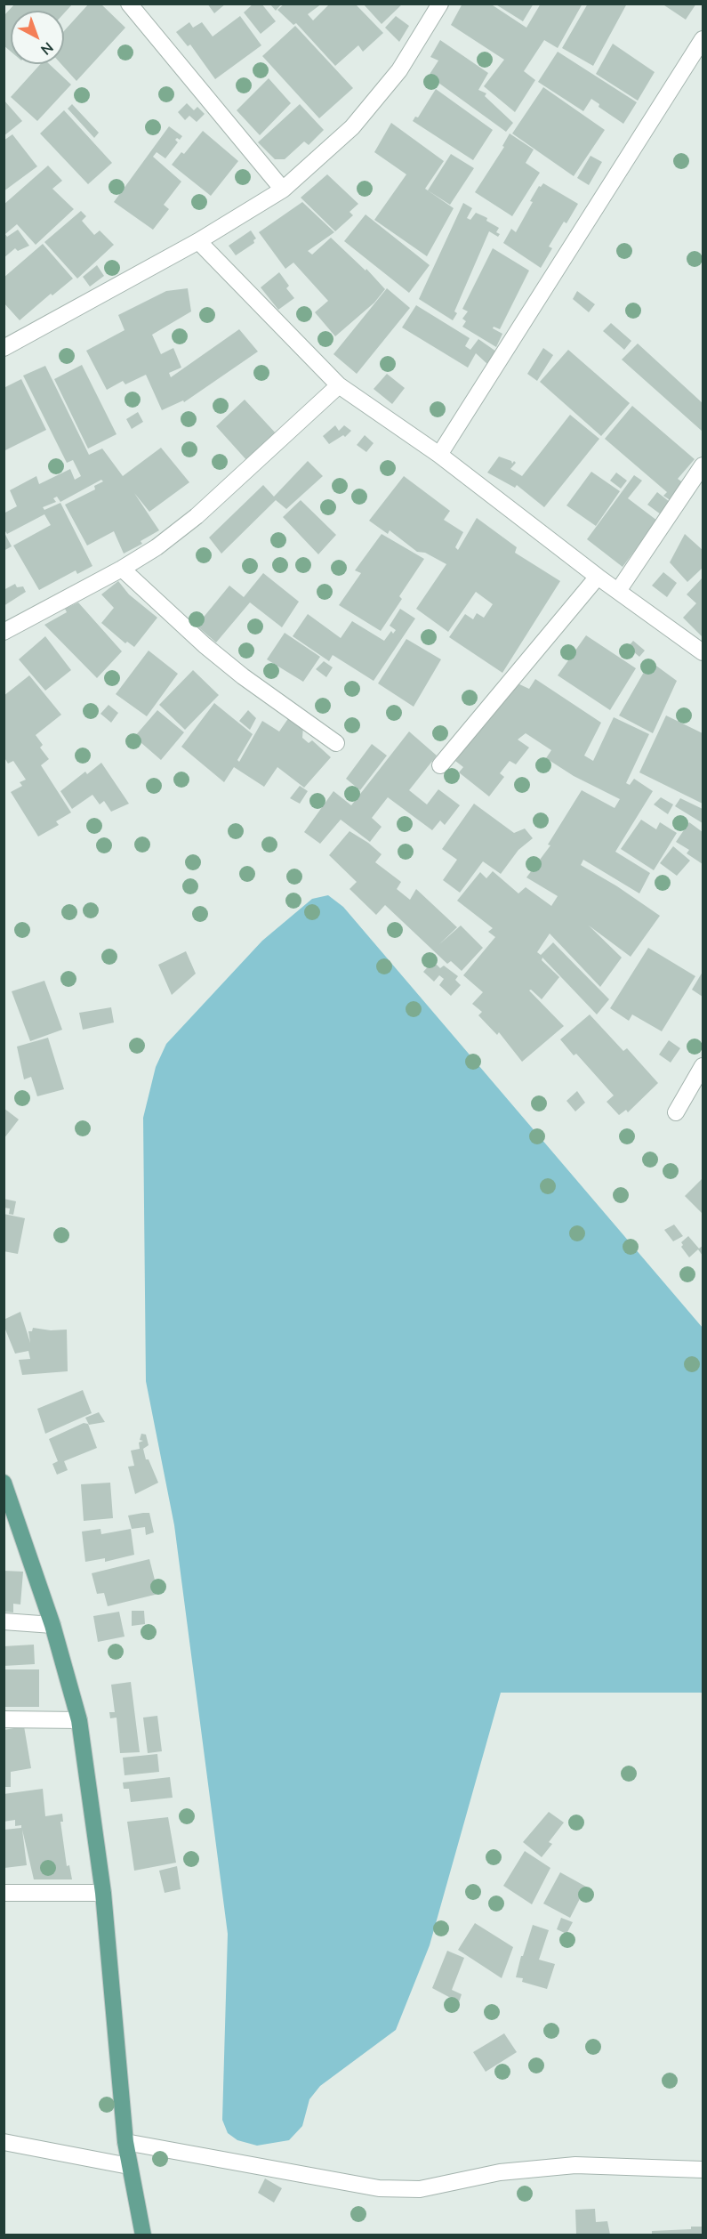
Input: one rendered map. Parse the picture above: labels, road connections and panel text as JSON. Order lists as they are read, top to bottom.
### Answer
{
  "north": "bottom right"
}
